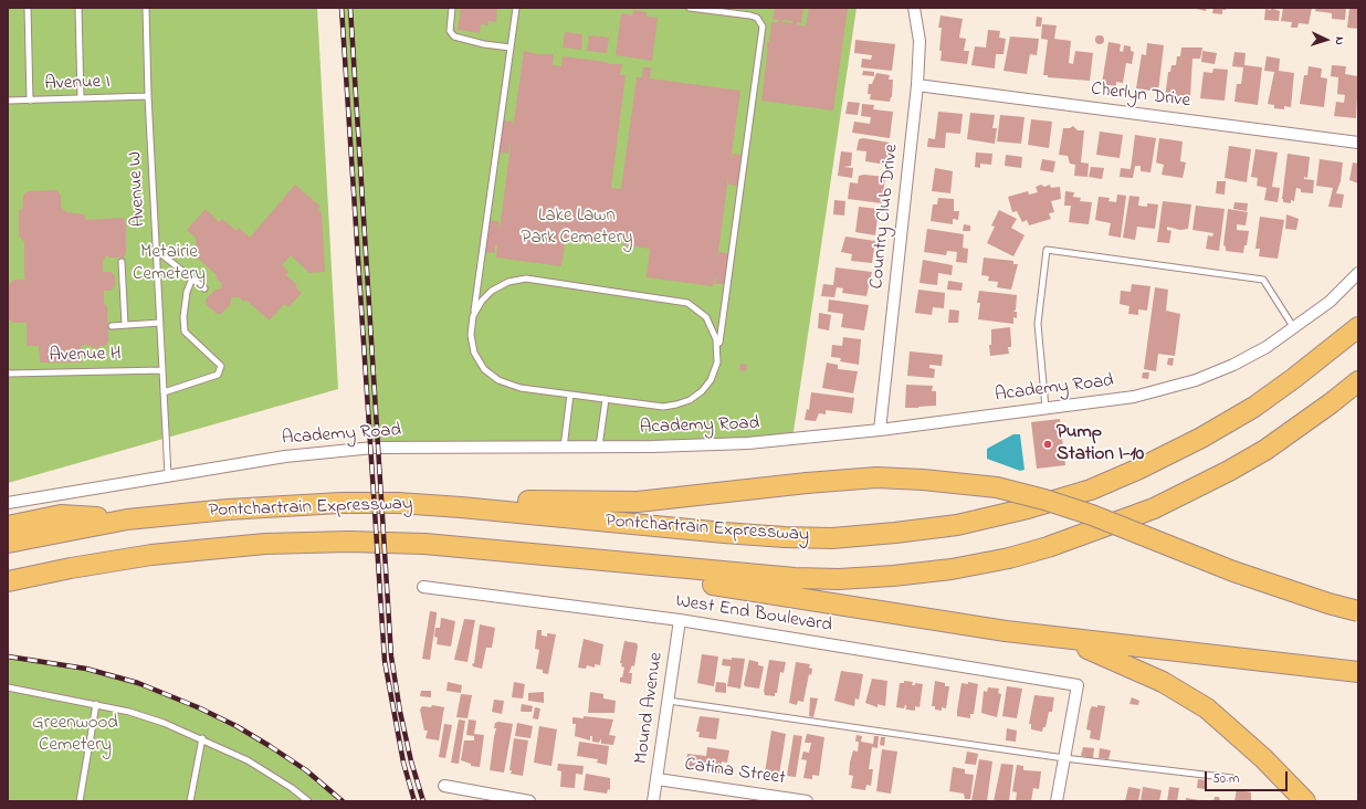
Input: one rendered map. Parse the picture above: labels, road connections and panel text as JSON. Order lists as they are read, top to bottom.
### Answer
{
  "streets": {
    "highway": ["Pontchartrain Expressway"],
    "street": [
      "Cherlyn Drive",
      "Country Club Drive",
      "Academy Road",
      "West End Boulevard",
      "Mound Avenue",
      "Catina Street"
    ],
    "lane": ["Avenue I", "Avenue W", "Avenue H"]
  },
  "crossings": [
    ["Avenue I", "Avenue W"],
    ["Cherlyn Drive", "Country Club Drive"],
    ["Avenue W", "Avenue H"],
    ["Avenue W", "Academy Road"],
    ["Country Club Drive", "Academy Road"],
    ["West End Boulevard", "Mound Avenue"],
    ["Mound Avenue", "Catina Street"]
  ],
  "parks": ["Lake Lawn Park Cemetery", "Metairie Cemetery", "Greenwood Cemetery"],
  "places": ["Pump Station I-10"],
  "scale_bar": "50 m",
  "north": "right"
}
